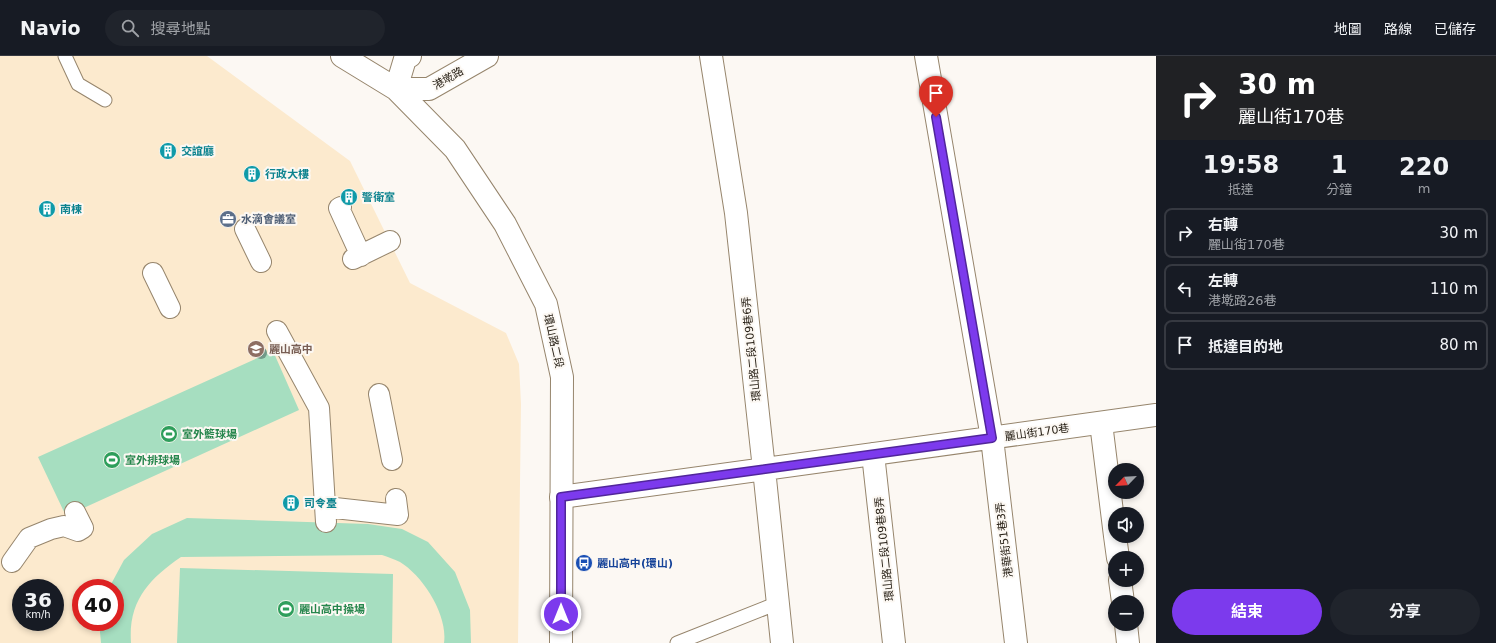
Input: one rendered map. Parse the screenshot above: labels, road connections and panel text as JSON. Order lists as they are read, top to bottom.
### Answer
{
  "streets": {
    "street": [
      "港墘路",
      "環山路二段",
      "環山路二段109巷6弄",
      "麗山街170巷",
      "港華街51巷3弄",
      "環山路二段109巷8弄"
    ]
  },
  "crossings": [
    ["港墘路", "環山路二段"],
    ["環山路二段", "麗山街170巷"],
    ["環山路二段109巷6弄", "麗山街170巷"],
    ["麗山街170巷", "港華街51巷3弄"],
    ["麗山街170巷", "環山路二段109巷8弄"]
  ],
  "places": {
    "building": [
      "交誼廳",
      "行政大樓",
      "警衛室",
      "南棟",
      "司令臺"
    ],
    "office": ["水滴會議室"],
    "school or university": ["麗山高中"],
    "sports": ["室外籃球場", "室外排球場", "麗山高中操場"],
    "bus stop": ["麗山高中(環山)"]
  },
  "north": "bottom left",
  "page": {
    "header": "Navio",
    "search": "搜尋地點",
    "nav": ["地圖", "路線", "已儲存"],
    "turn": ["30 m", "麗山街170巷"],
    "eta": [
      "19:58",
      "抵達",
      "1",
      "分鐘",
      "220",
      "m"
    ],
    "list": [
      {
        "name": "右轉",
        "note": "麗山街170巷",
        "value": "30 m"
      },
      {
        "name": "左轉",
        "note": "港墘路26巷",
        "value": "110 m"
      },
      {
        "name": "抵達目的地",
        "value": "80 m"
      }
    ],
    "map_buttons": ["+", "−"],
    "speed": "36 km/h",
    "limit": "40",
    "buttons": ["結束", "分享"]
  }
}
